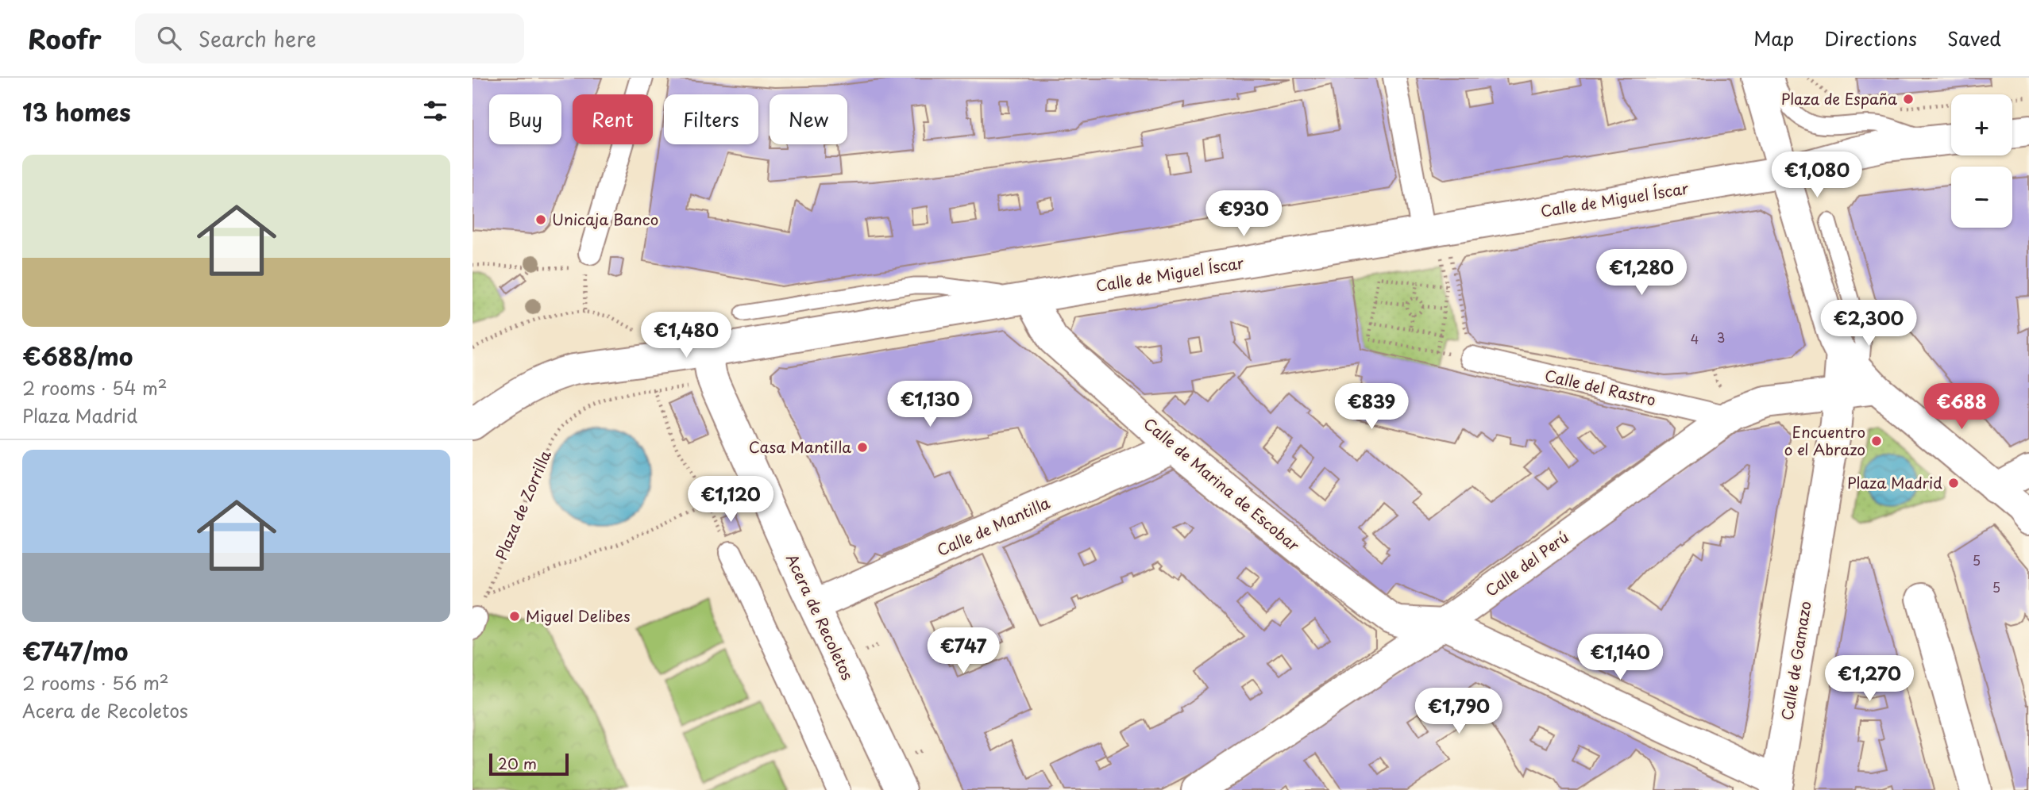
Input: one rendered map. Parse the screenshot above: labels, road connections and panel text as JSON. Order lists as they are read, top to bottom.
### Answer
{
  "streets": {
    "street": [
      "Calle de Miguel Íscar",
      "Calle del Rastro",
      "Calle de Marina de Escobar",
      "Calle de Mantilla",
      "Calle del Perú",
      "Acera de Recoletos",
      "Calle de Gamazo"
    ],
    "path": ["Plaza de Zorrilla"]
  },
  "crossings": [
    ["Calle de Miguel Íscar", "Calle de Marina de Escobar"],
    ["Calle de Miguel Íscar", "Acera de Recoletos"],
    ["Calle del Rastro", "Calle del Perú"],
    ["Calle de Marina de Escobar", "Calle de Mantilla"],
    ["Calle de Marina de Escobar", "Calle del Perú"],
    ["Calle de Mantilla", "Acera de Recoletos"],
    ["Calle del Perú", "Calle de Gamazo"]
  ],
  "places": [
    "Plaza de España",
    "Unicaja Banco",
    "Encuentro o el Abrazo",
    "Casa Mantilla",
    "Plaza Madrid",
    "Miguel Delibes"
  ],
  "house_numbers": [
    "3",
    "4",
    "5",
    "5"
  ],
  "scale_bar": "20 m",
  "page": {
    "header": "Roofr",
    "search": "Search here",
    "nav": ["Map", "Directions", "Saved"],
    "heading": "13 homes",
    "map_buttons": ["+", "−"],
    "chip": [
      "Buy",
      "Rent",
      "Filters",
      "New"
    ],
    "list": [
      {
        "name": "€688/mo",
        "note": "2 rooms · 54 m² · Plaza Madrid"
      },
      {
        "name": "€747/mo",
        "note": "2 rooms · 56 m² · Acera de Recoletos"
      }
    ],
    "price": [
      "€1,080",
      "€930",
      "€1,280",
      "€2,300",
      "€1,480",
      "€1,130",
      "€839",
      "€688",
      "€1,120",
      "€747",
      "€1,140",
      "€1,270",
      "€1,790"
    ],
    "scale": "20 m"
  }
}
